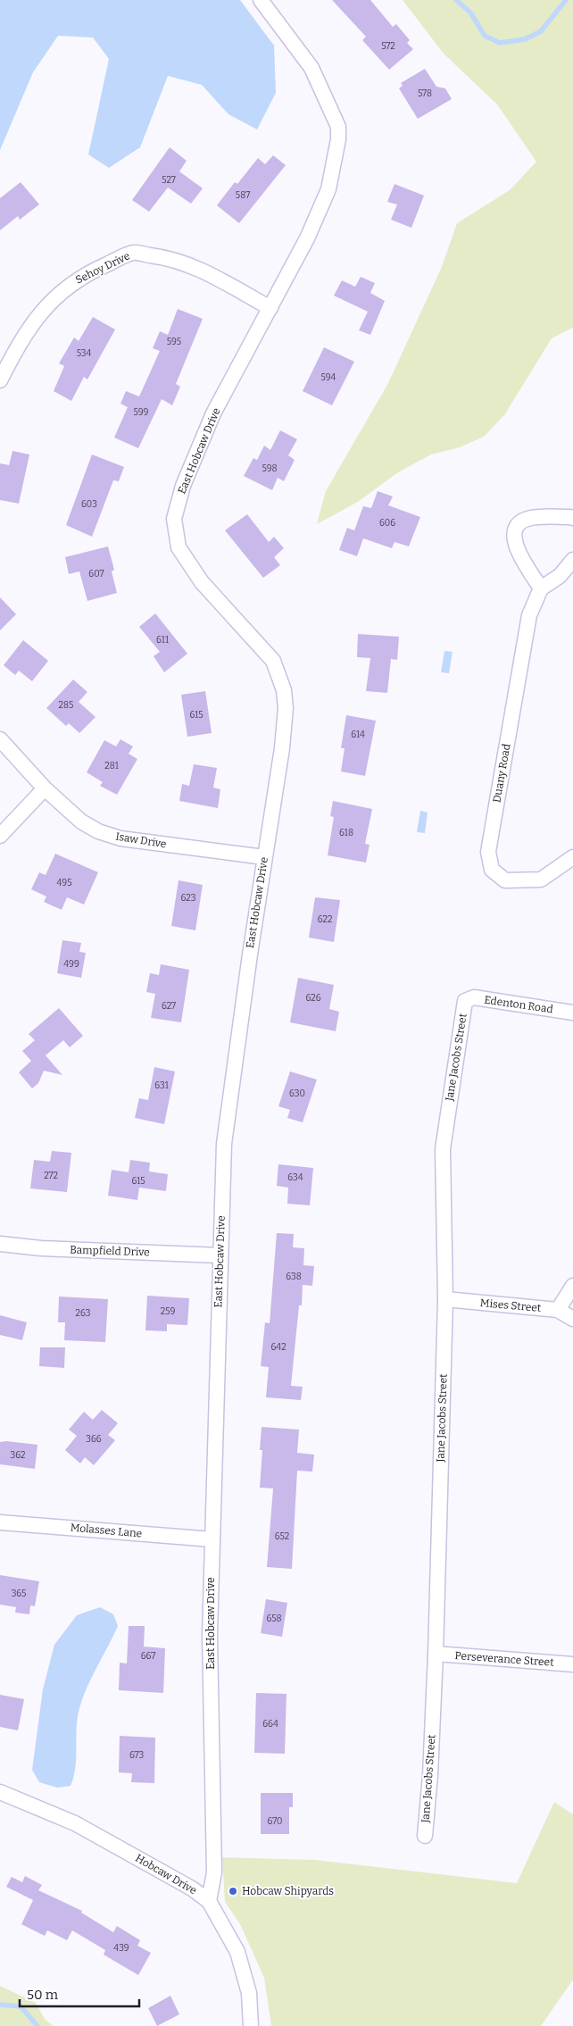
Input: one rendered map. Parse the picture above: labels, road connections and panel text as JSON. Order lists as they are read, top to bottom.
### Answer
{
  "streets": {
    "street": [
      "Sehoy Drive",
      "East Hobcaw Drive",
      "Duany Road",
      "Isaw Drive",
      "Edenton Road",
      "Jane Jacobs Street",
      "Bampfield Drive",
      "Mises Street",
      "Molasses Lane",
      "Perseverance Street",
      "Hobcaw Drive"
    ]
  },
  "crossings": [
    ["Sehoy Drive", "East Hobcaw Drive"],
    ["East Hobcaw Drive", "Isaw Drive"],
    ["East Hobcaw Drive", "Bampfield Drive"],
    ["East Hobcaw Drive", "Molasses Lane"],
    ["East Hobcaw Drive", "Hobcaw Drive"],
    ["Edenton Road", "Jane Jacobs Street"],
    ["Jane Jacobs Street", "Mises Street"],
    ["Jane Jacobs Street", "Perseverance Street"]
  ],
  "places": ["Hobcaw Shipyards"],
  "house_numbers": [
    "572",
    "578",
    "527",
    "587",
    "595",
    "534",
    "594",
    "599",
    "598",
    "603",
    "606",
    "607",
    "611",
    "285",
    "615",
    "614",
    "281",
    "618",
    "495",
    "623",
    "622",
    "499",
    "626",
    "627",
    "631",
    "630",
    "272",
    "634",
    "615",
    "638",
    "259",
    "263",
    "642",
    "366",
    "362",
    "652",
    "365",
    "658",
    "667",
    "664",
    "673",
    "670",
    "439"
  ],
  "scale_bar": "50 m"
}
